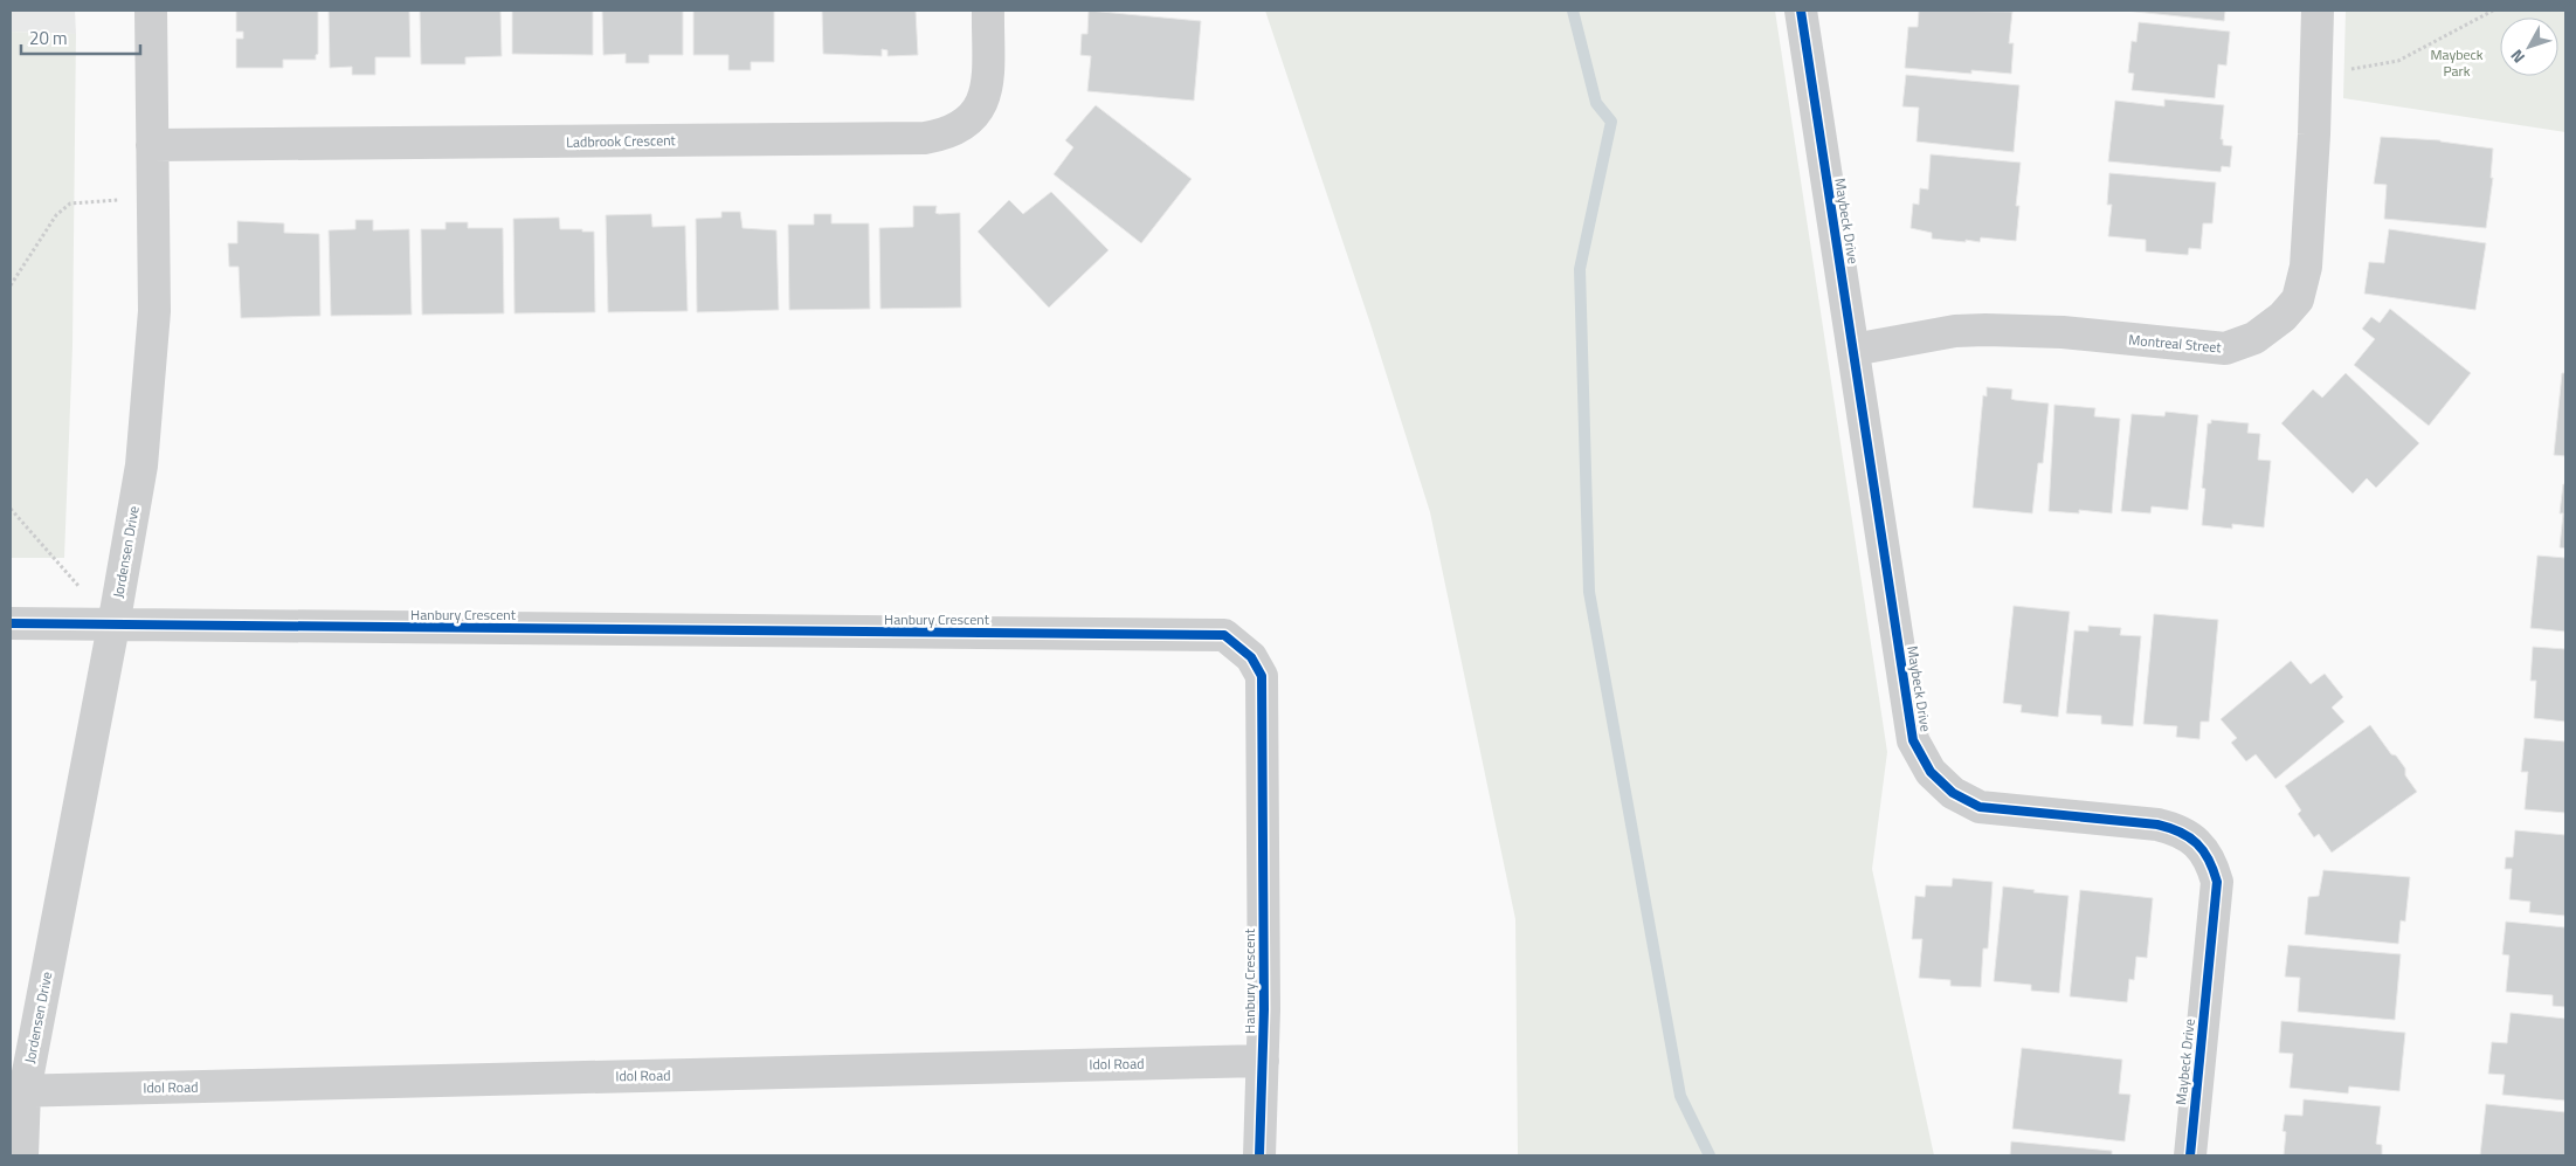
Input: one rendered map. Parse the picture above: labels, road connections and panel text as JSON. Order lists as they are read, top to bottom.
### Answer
{
  "streets": {
    "street": [
      "Ladbrook Crescent",
      "Maybeck Drive",
      "Montreal Street",
      "Jordensen Drive",
      "Hanbury Crescent",
      "Idol Road"
    ]
  },
  "crossings": [
    ["Ladbrook Crescent", "Jordensen Drive"],
    ["Maybeck Drive", "Montreal Street"],
    ["Jordensen Drive", "Hanbury Crescent"],
    ["Jordensen Drive", "Idol Road"],
    ["Hanbury Crescent", "Idol Road"]
  ],
  "parks": ["Maybeck Park"],
  "scale_bar": "20 m",
  "north": "bottom left"
}
